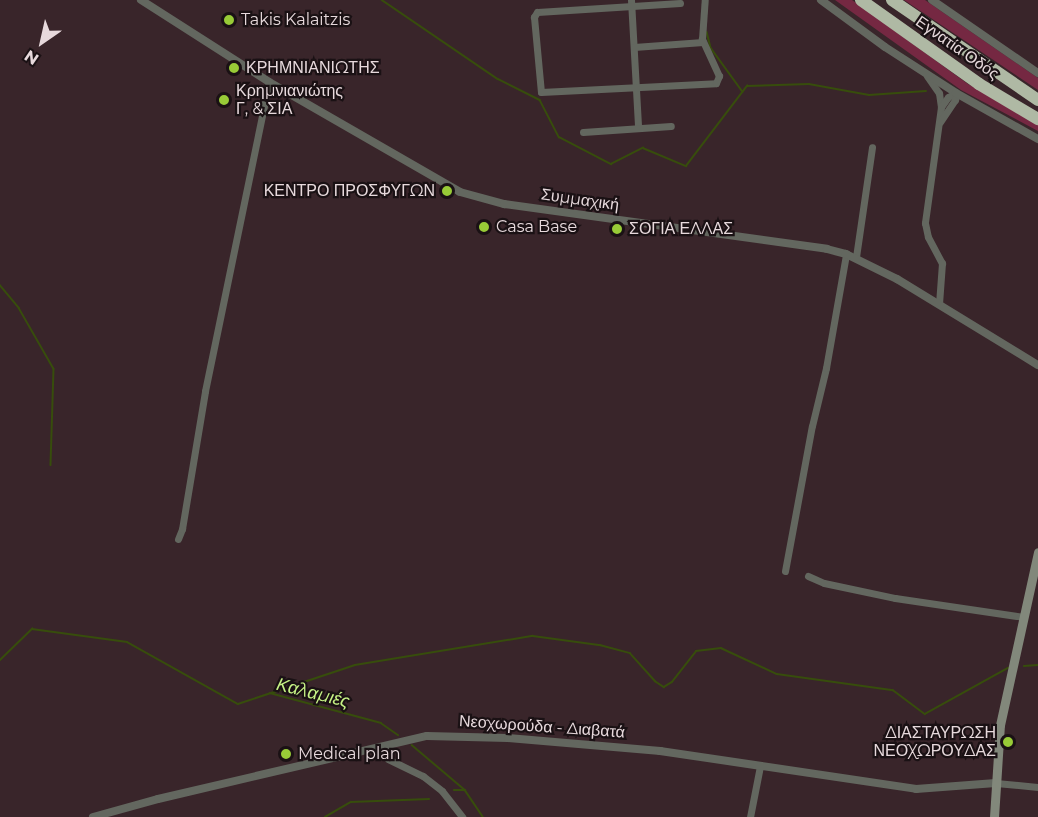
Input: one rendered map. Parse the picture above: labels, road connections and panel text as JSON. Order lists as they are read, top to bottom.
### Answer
{
  "streets": {
    "highway": ["Εγνατία Οδός"],
    "street": ["Συμμαχική", "Νεοχωρούδα - Διαβατά"]
  },
  "water": ["Καλαμιές"],
  "places": [
    "Takis Kalaitzis",
    "ΚΡΗΜΝΙΑΝΙΩΤΗΣ",
    "Κρημνιανιώτης Γ, & ΣΙΑ",
    "ΚΕΝΤΡΟ ΠΡΟΣΦΥΓΩΝ",
    "Casa Base",
    "ΣΟΓΙΑ ΕΛΛΑΣ",
    "ΔΙΑΣΤΑΥΡΩΣΗ ΝΕΟΧΩΡΟΥΔΑΣ",
    "Medical plan"
  ],
  "north": "bottom left"
}
